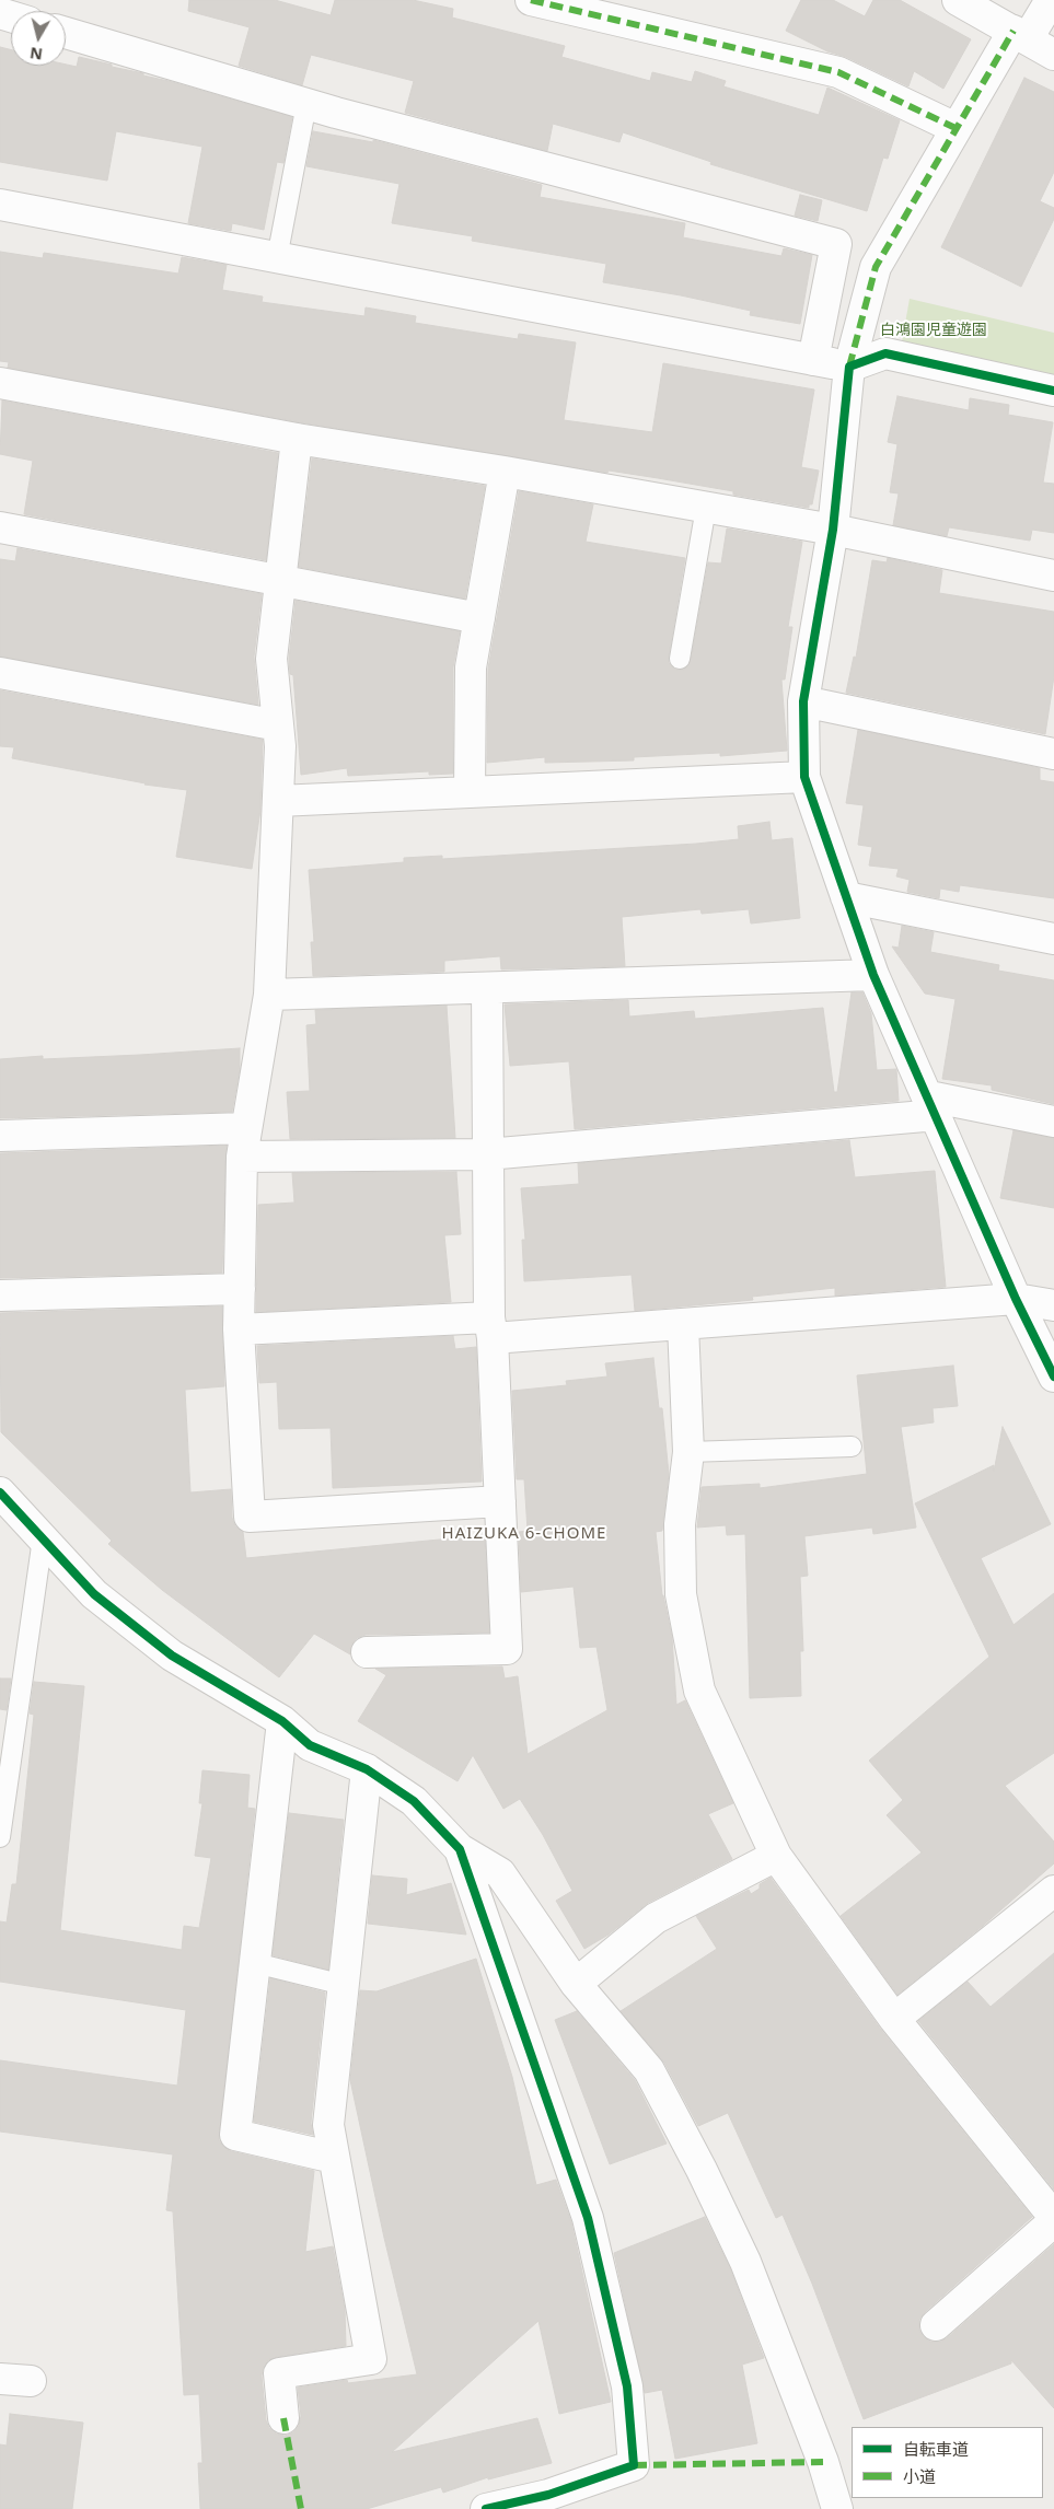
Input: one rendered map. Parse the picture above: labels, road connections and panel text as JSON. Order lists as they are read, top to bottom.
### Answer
{
  "districts": ["HAIZUKA 6-CHOME"],
  "parks": ["白鴻園児童遊園"],
  "legend": ["自転車道", "小道"],
  "north": "bottom"
}
